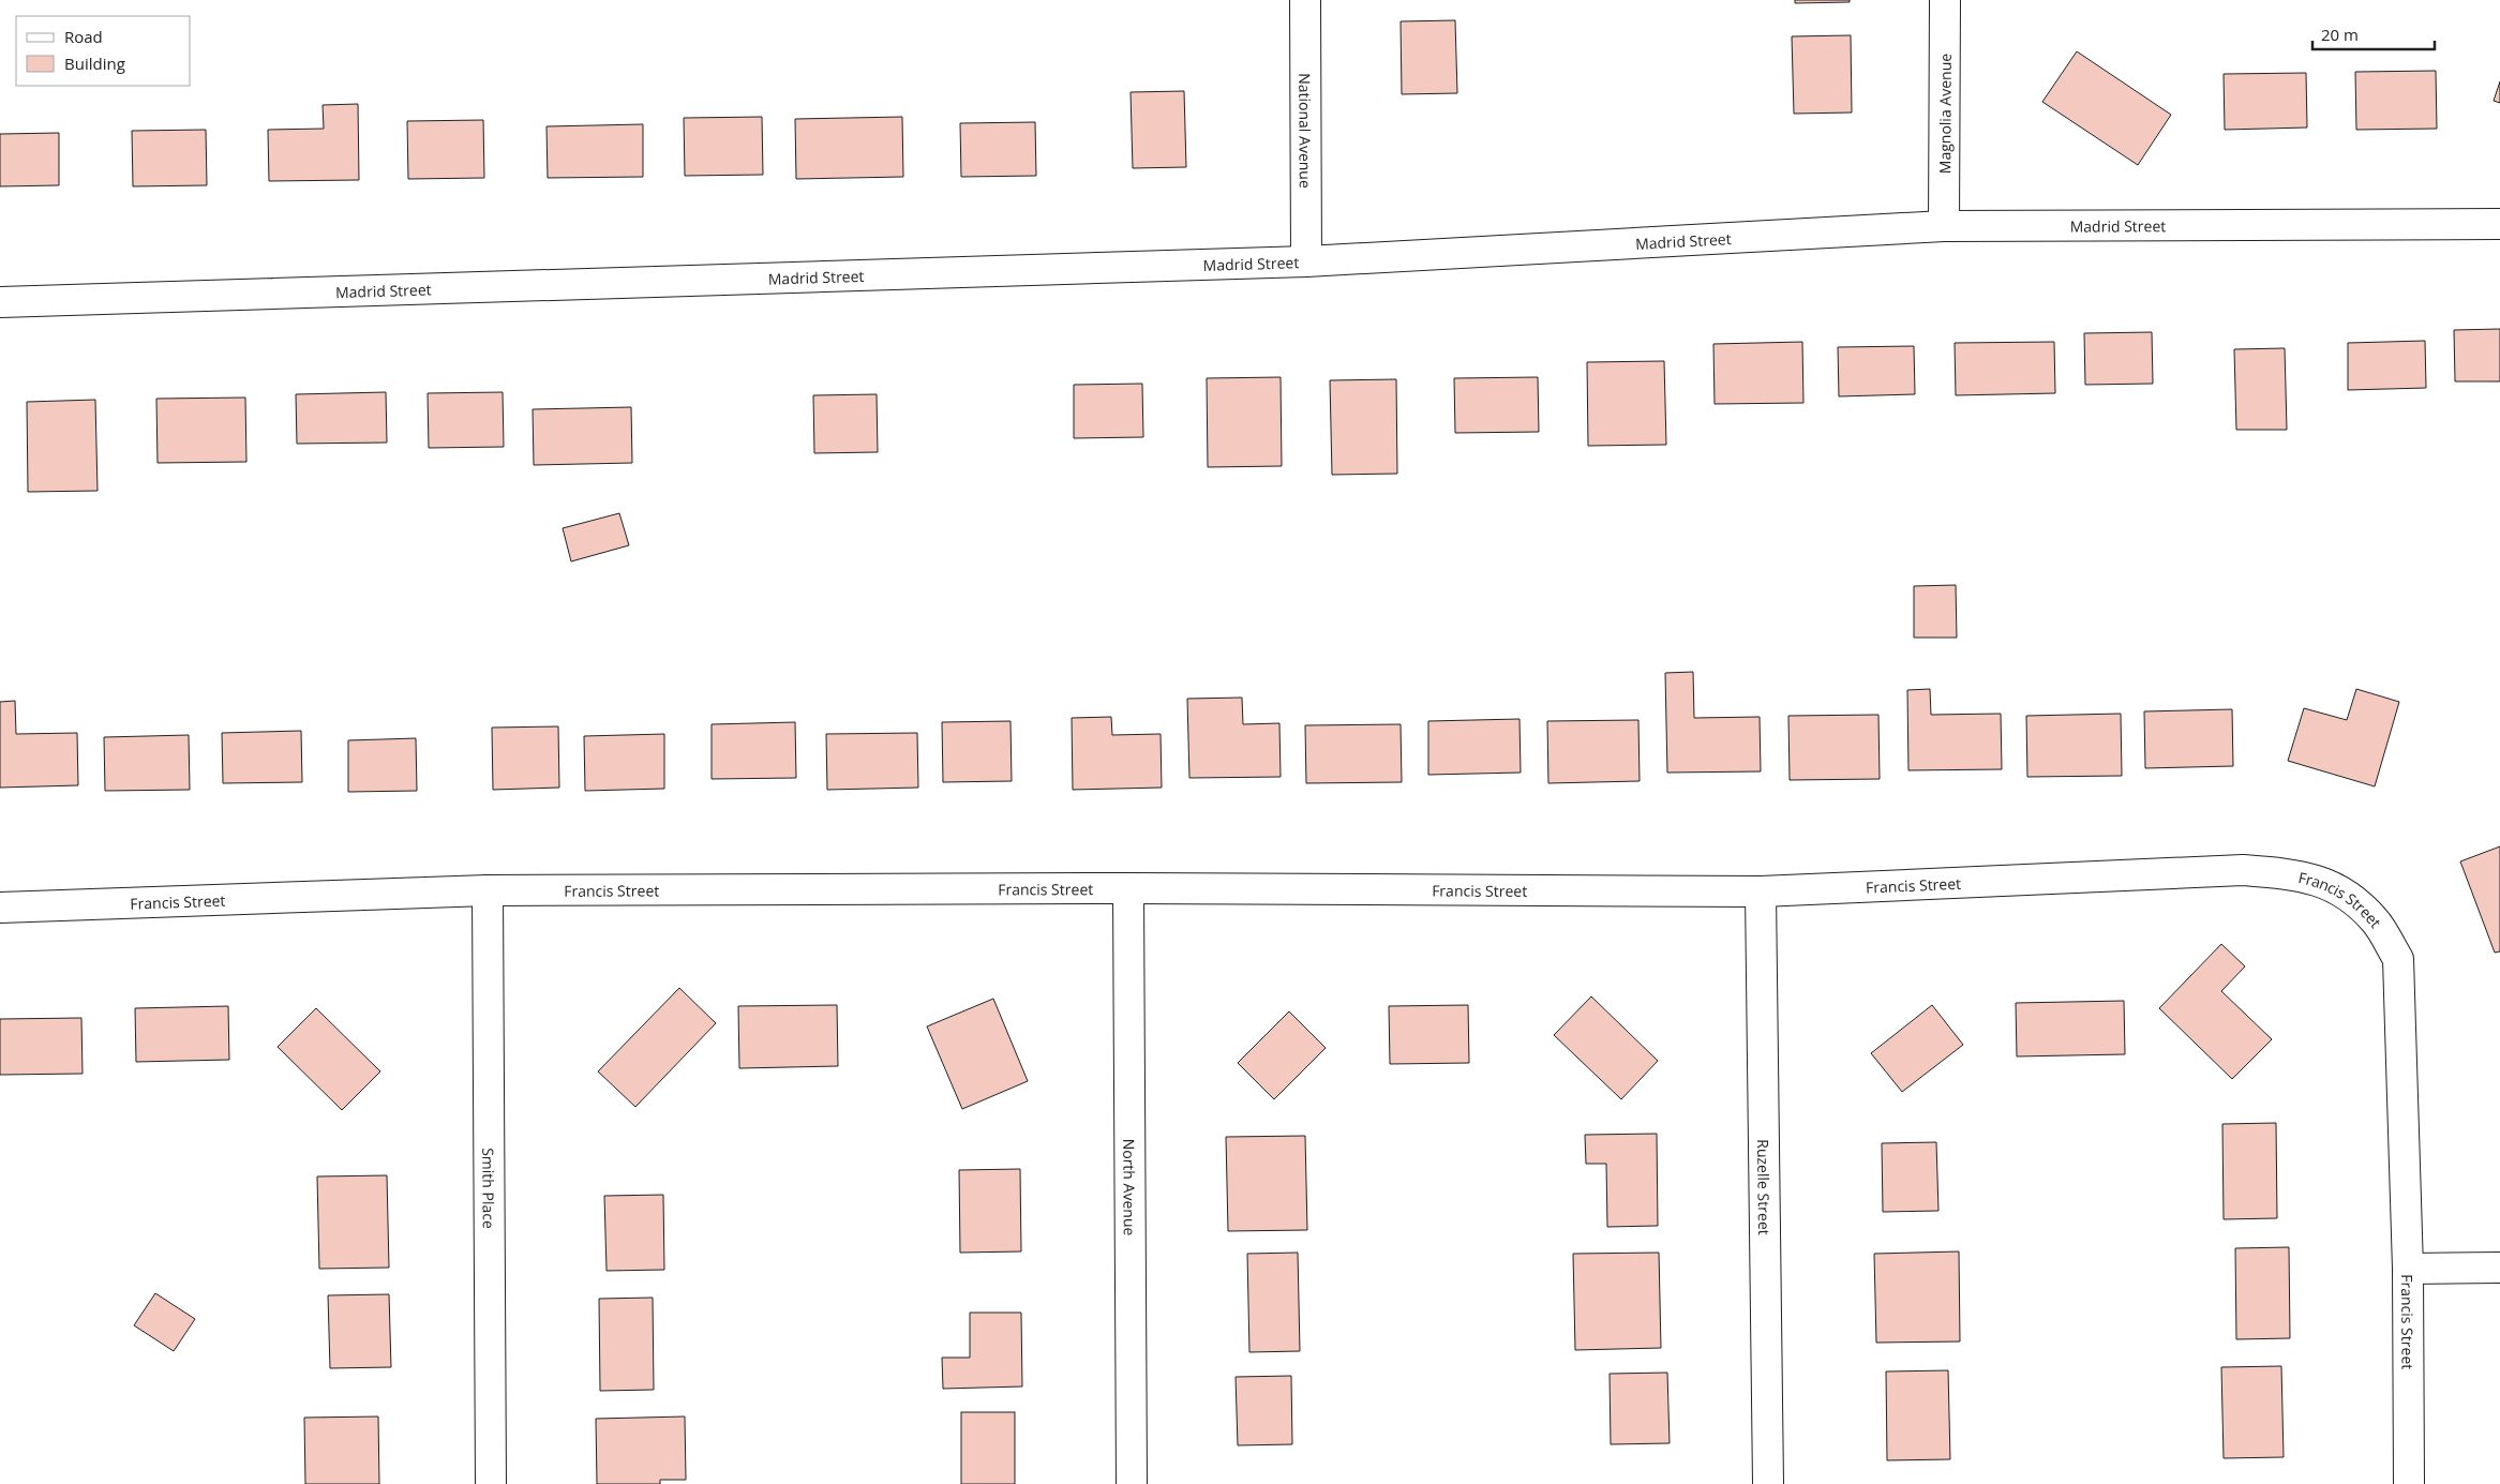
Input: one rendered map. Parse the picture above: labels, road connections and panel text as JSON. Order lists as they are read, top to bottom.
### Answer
{
  "streets": {
    "street": [
      "Magnolia Avenue",
      "National Avenue",
      "Madrid Street",
      "Francis Street",
      "North Avenue",
      "Smith Place",
      "Ruzelle Street"
    ]
  },
  "crossings": [
    ["Magnolia Avenue", "Madrid Street"],
    ["National Avenue", "Madrid Street"],
    ["Francis Street", "North Avenue"],
    ["Francis Street", "Smith Place"],
    ["Francis Street", "Ruzelle Street"]
  ],
  "legend": ["Road", "Building"],
  "scale_bar": "20 m"
}
